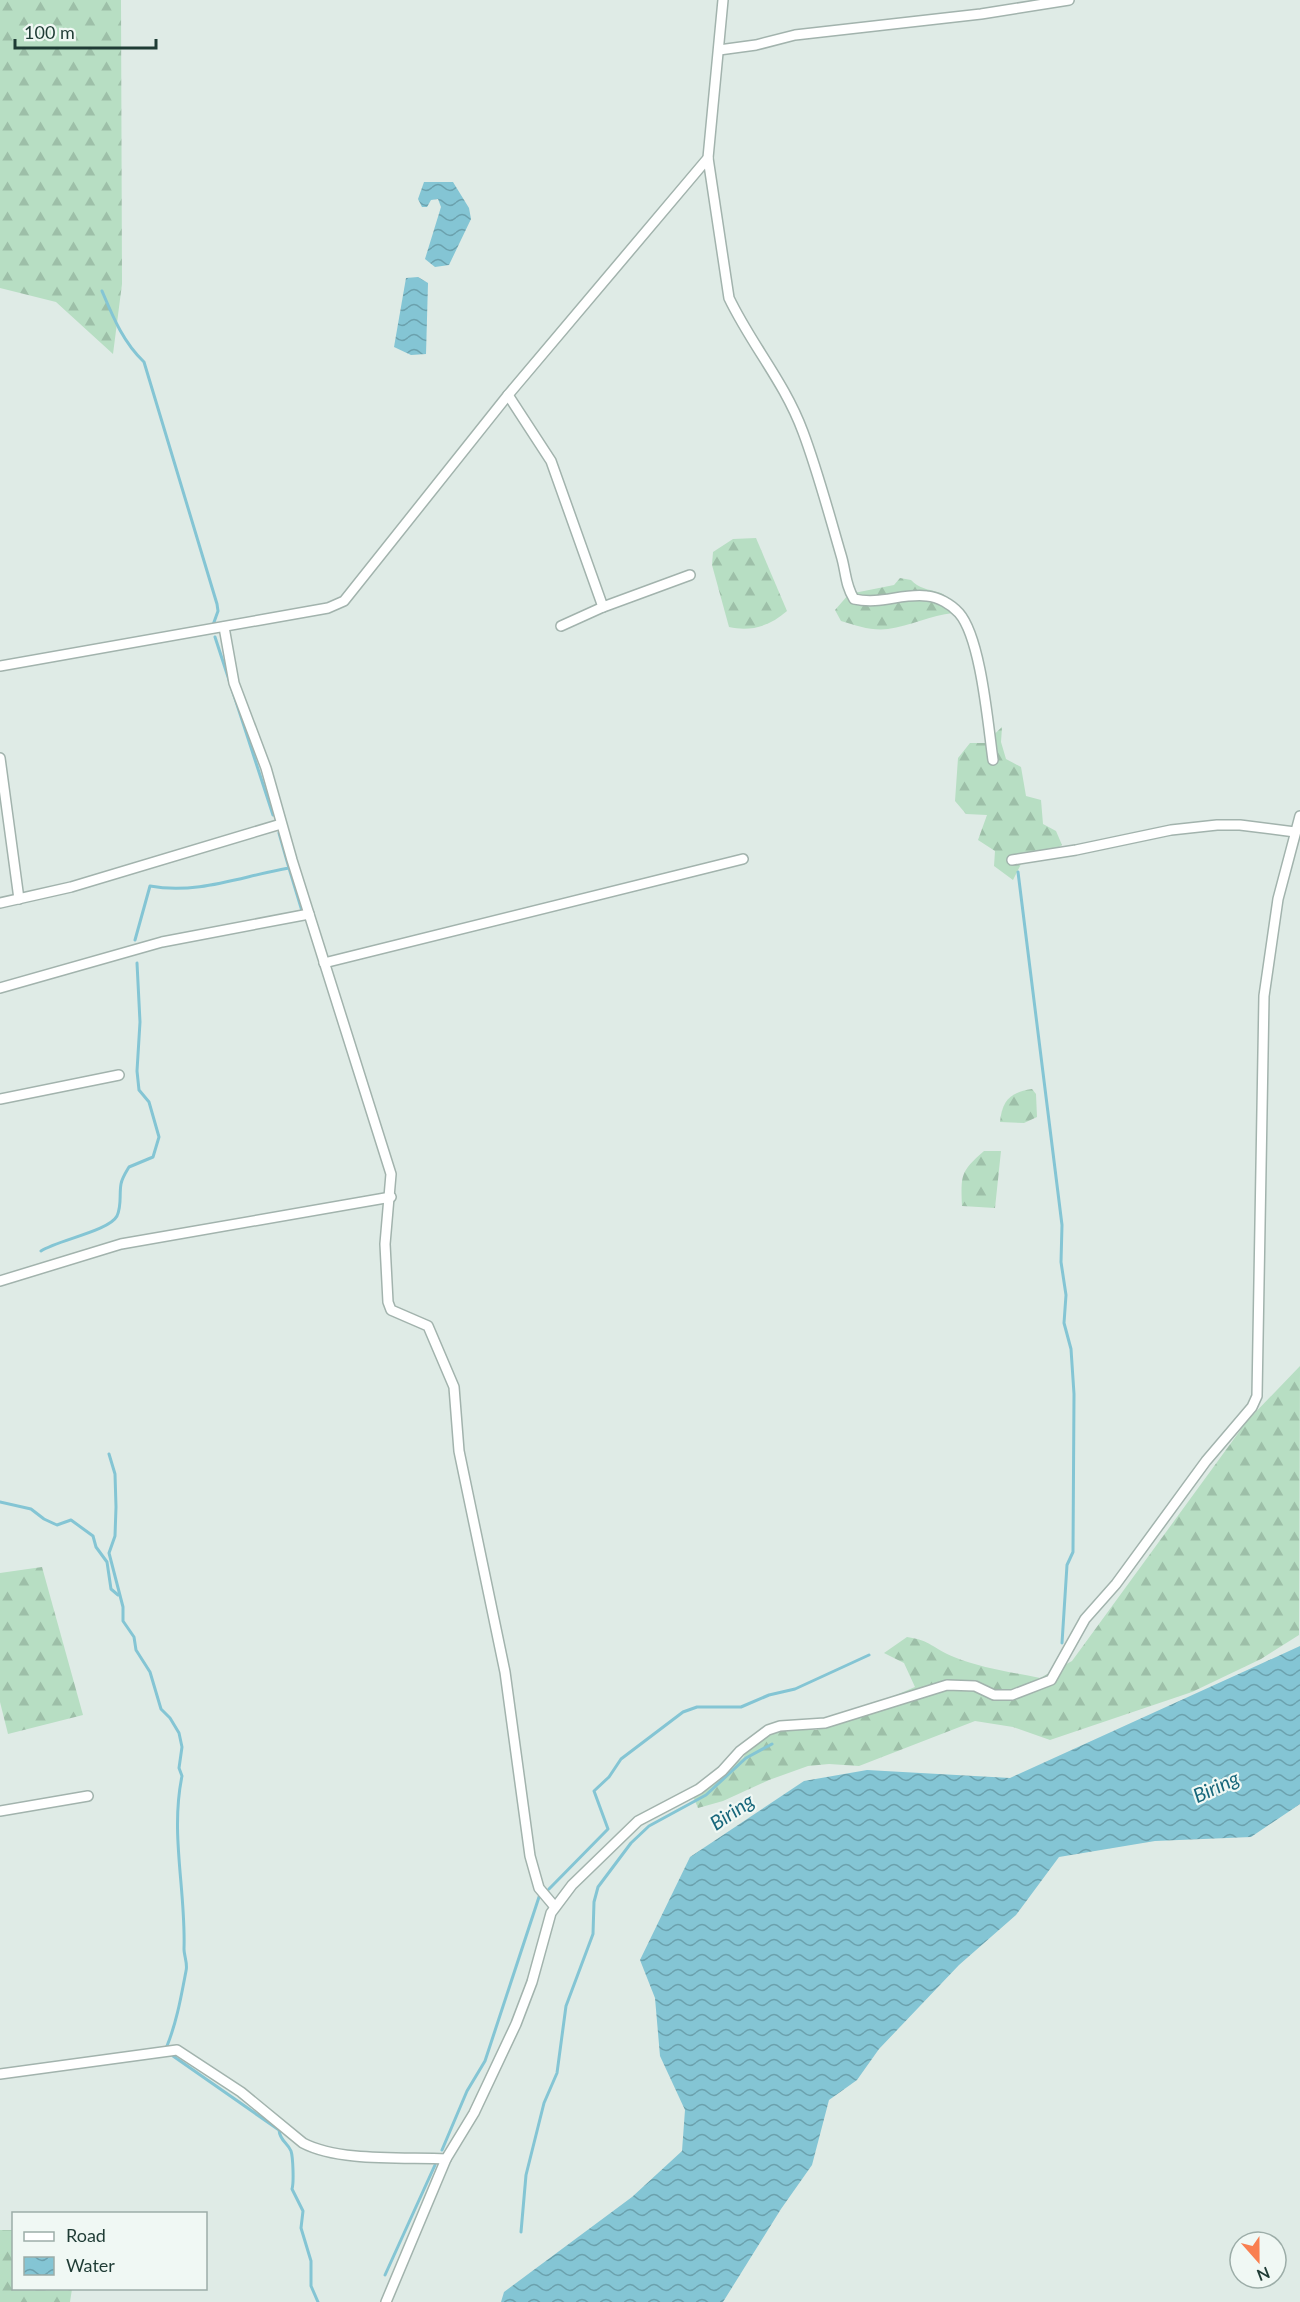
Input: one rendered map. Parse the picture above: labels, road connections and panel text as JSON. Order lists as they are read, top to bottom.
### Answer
{
  "water": ["Biring"],
  "legend": ["Road", "Water"],
  "scale_bar": "100 m",
  "north": "bottom"
}
